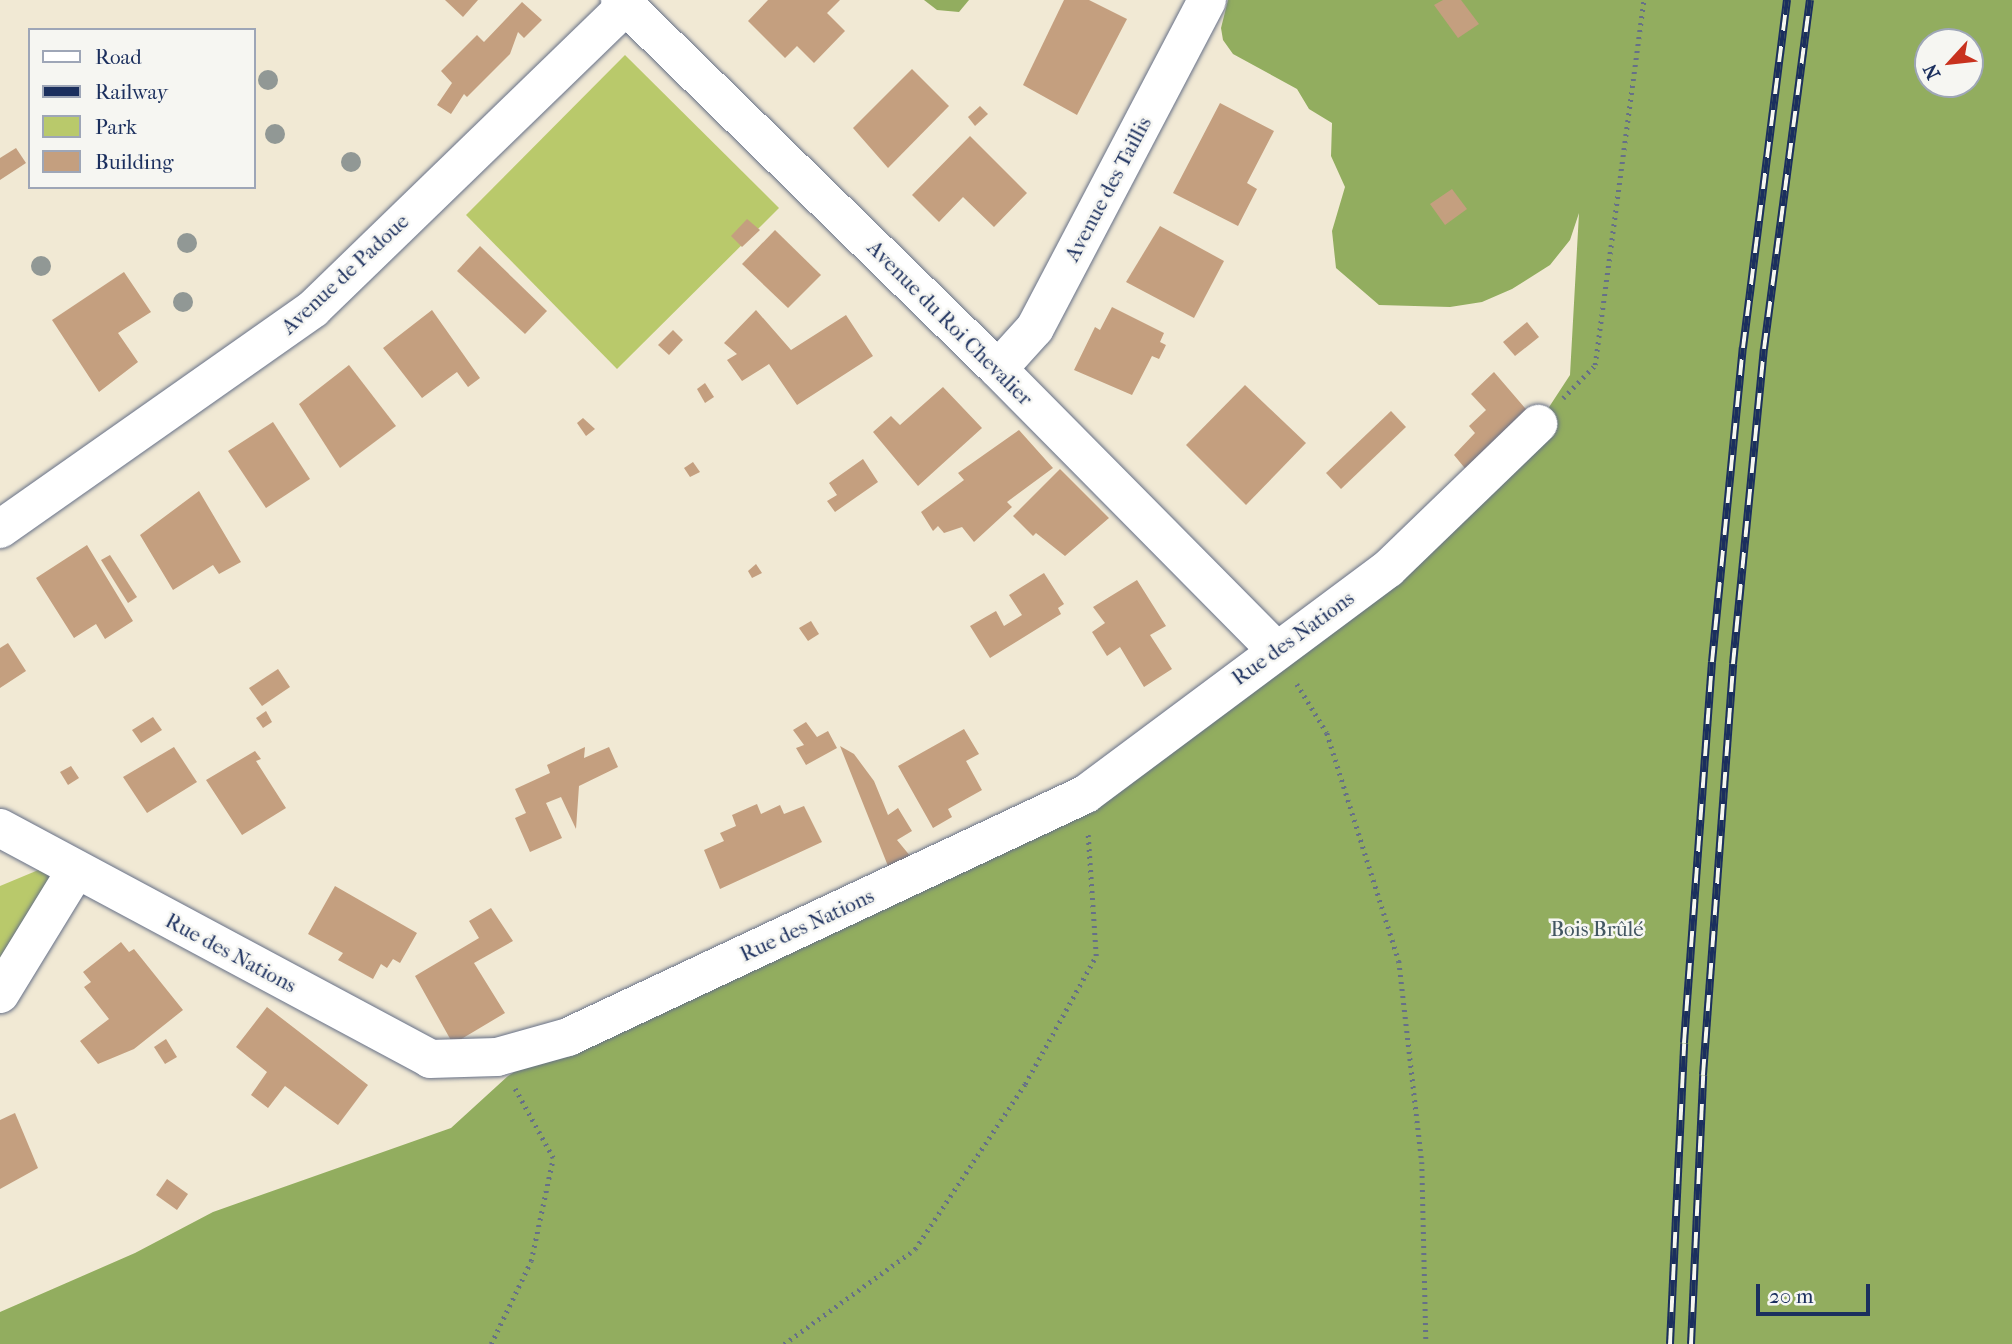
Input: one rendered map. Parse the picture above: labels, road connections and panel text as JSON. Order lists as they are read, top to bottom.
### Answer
{
  "streets": {
    "street": [
      "Avenue des Taillis",
      "Avenue de Padoue",
      "Avenue du Roi Chevalier",
      "Rue des Nations"
    ]
  },
  "crossings": [
    ["Avenue des Taillis", "Avenue du Roi Chevalier"],
    ["Avenue de Padoue", "Avenue du Roi Chevalier"],
    ["Avenue du Roi Chevalier", "Rue des Nations"]
  ],
  "parks": ["Bois Brûlé"],
  "legend": [
    "Road",
    "Railway",
    "Park",
    "Building"
  ],
  "scale_bar": "20 m",
  "north": "bottom left"
}
